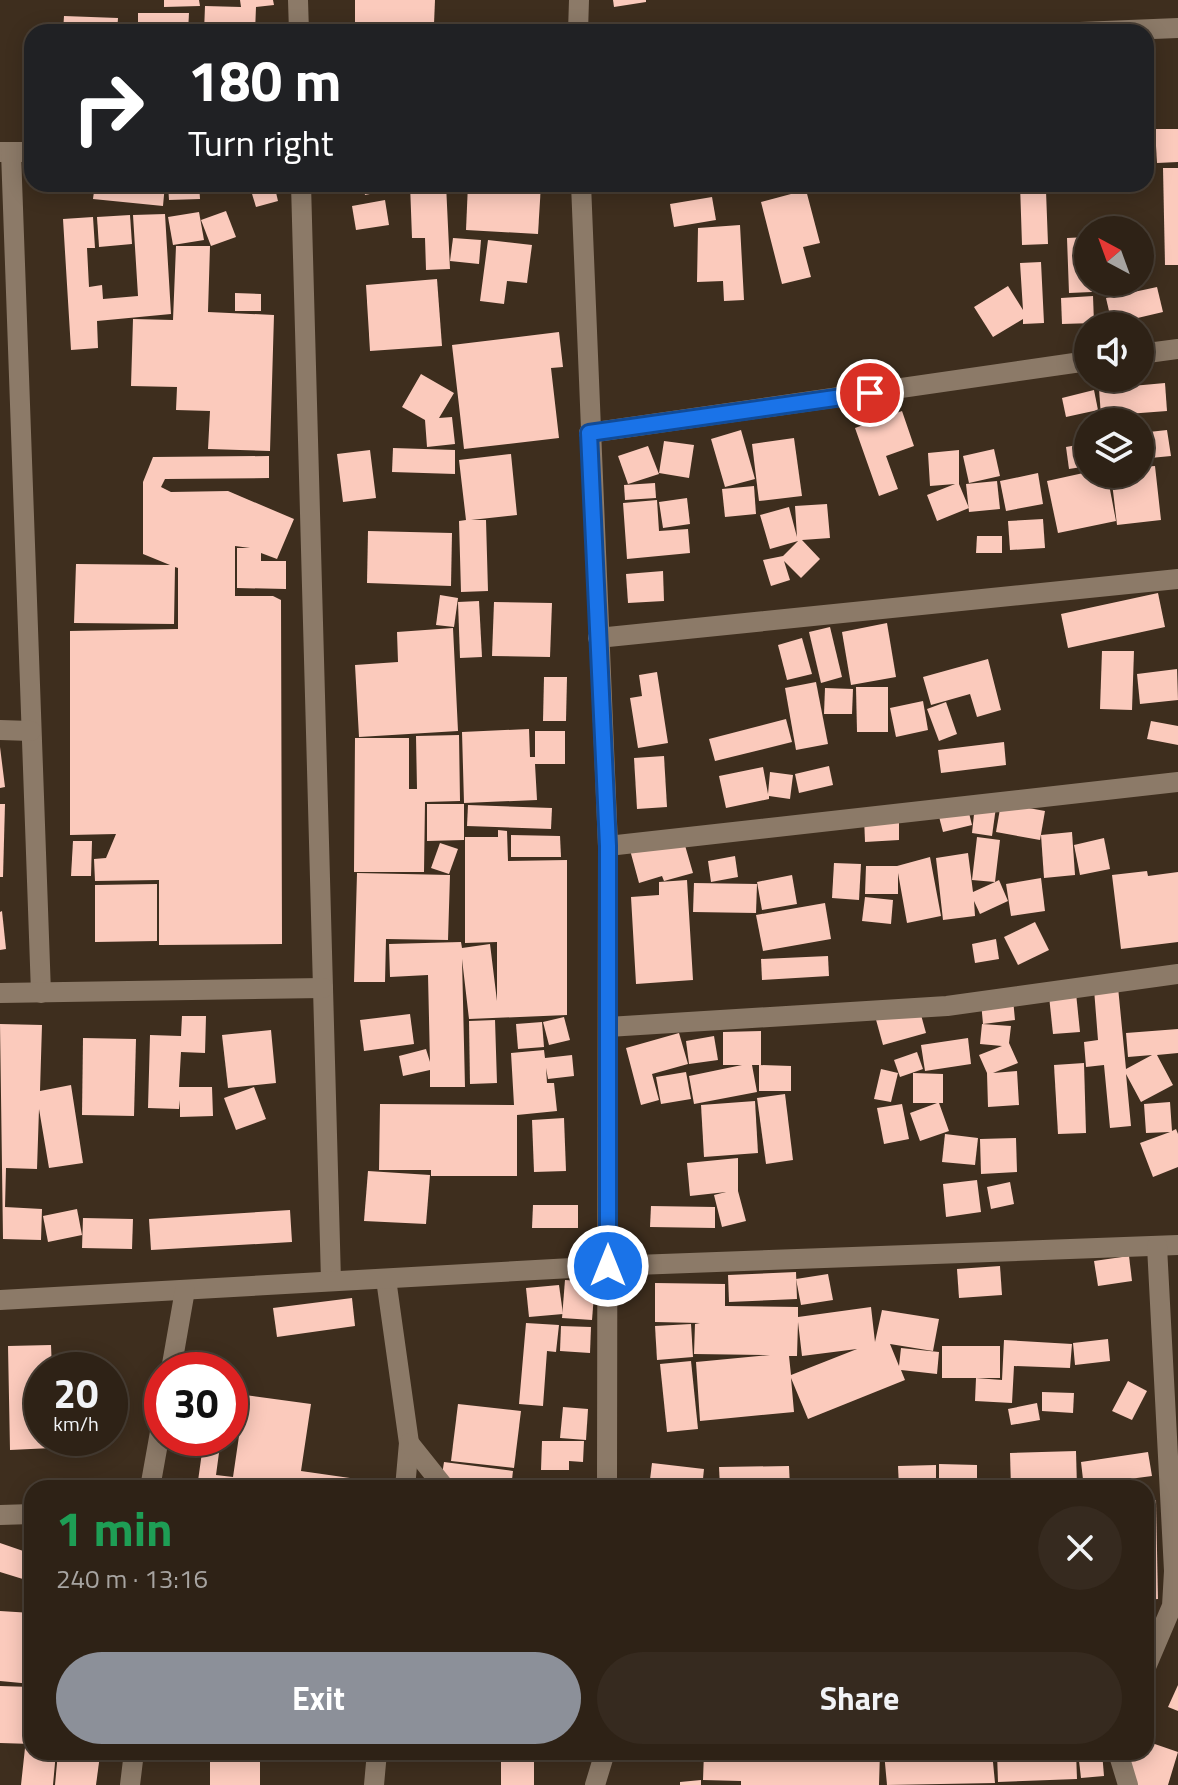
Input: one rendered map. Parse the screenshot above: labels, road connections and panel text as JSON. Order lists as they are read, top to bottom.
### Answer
{
  "north": "top left",
  "page": {
    "turn": ["180 m", "Turn right"],
    "speed": "20 km/h",
    "limit": "30",
    "heading": ["1 min", "240 m · 13:16"],
    "buttons": ["Exit", "Share"]
  }
}
